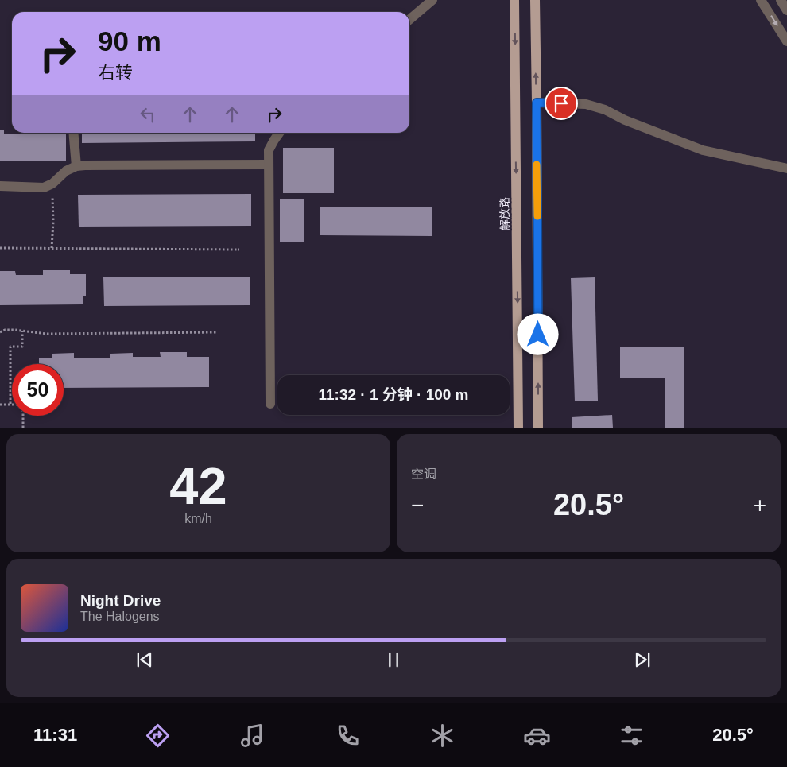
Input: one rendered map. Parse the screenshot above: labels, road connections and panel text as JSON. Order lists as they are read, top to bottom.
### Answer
{
  "streets": {
    "main road": ["解放路"]
  },
  "page": {
    "turn": ["90 m", "右转"],
    "limit": "50",
    "trip": "11:32 · 1 分钟 · 100 m",
    "tile": [
      ["42", "km/h"],
      "空调"
    ],
    "heat": ["−", "20.5°", "+"],
    "song": ["Night Drive", "The Halogens"],
    "tabs": ["11:31", "20.5°"]
  }
}
